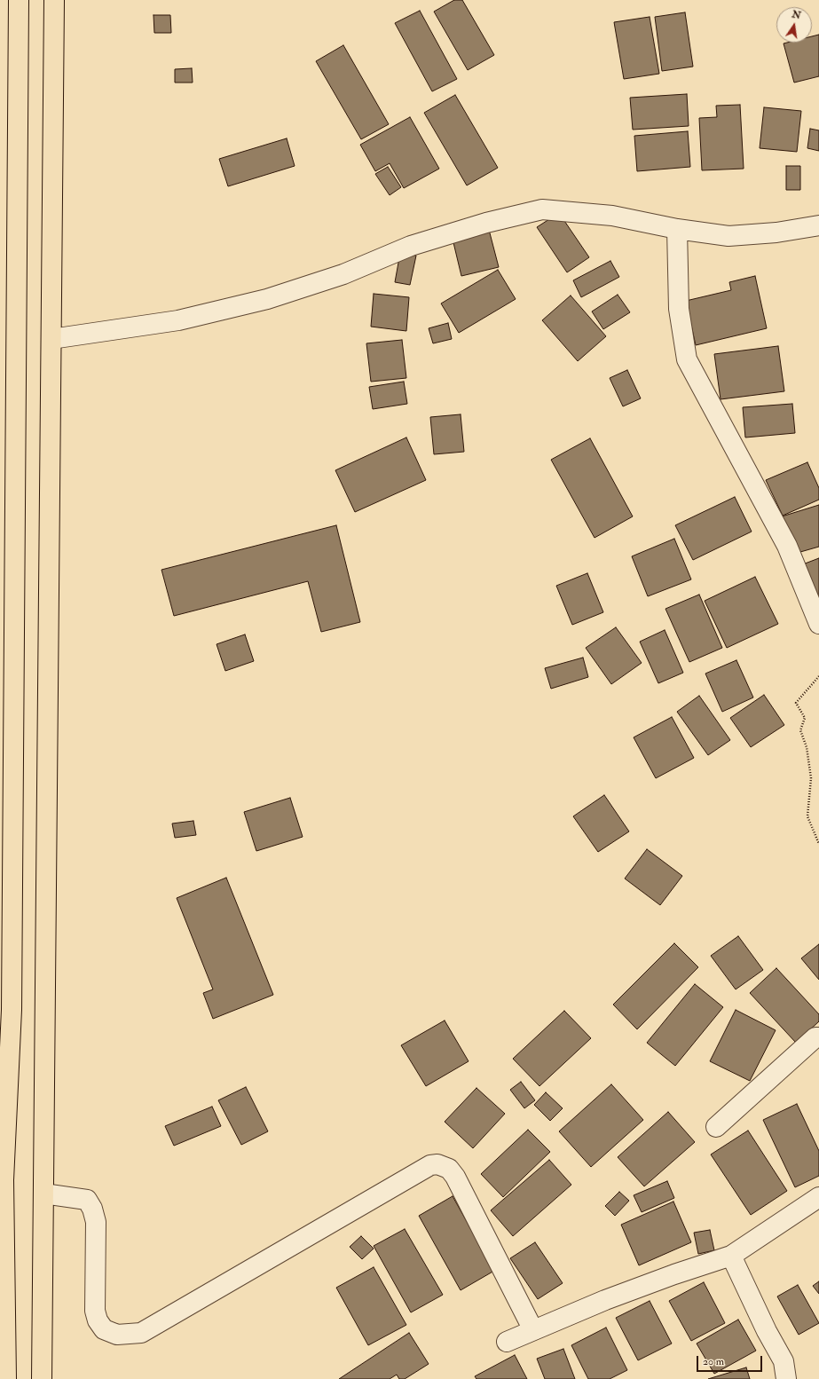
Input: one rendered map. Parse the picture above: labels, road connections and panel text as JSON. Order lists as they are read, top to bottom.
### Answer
{
  "scale_bar": "20 m",
  "north": "top"
}
